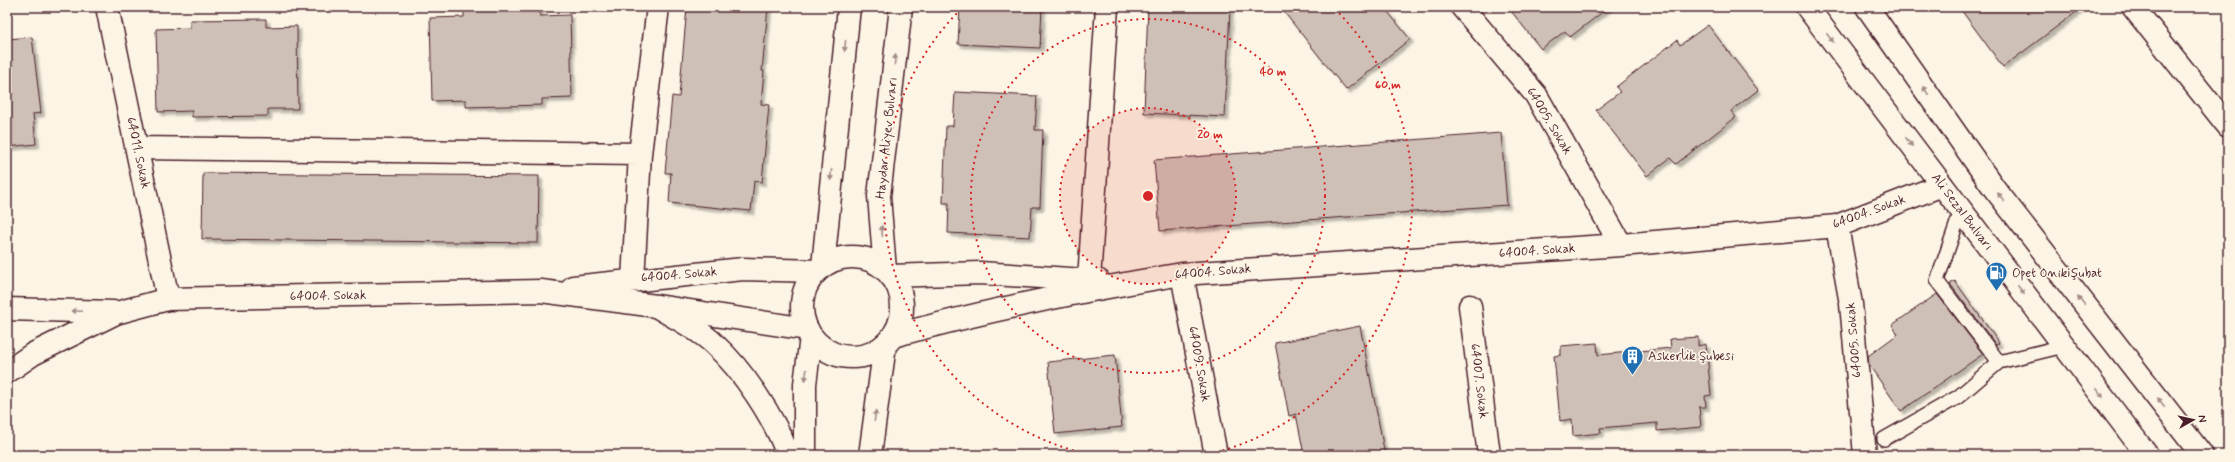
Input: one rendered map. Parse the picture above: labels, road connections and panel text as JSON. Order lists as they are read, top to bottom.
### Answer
{
  "streets": {
    "street": [
      "64005. Sokak",
      "Haydar Aliyev Bulvarı",
      "64011. Sokak",
      "64004. Sokak",
      "Ali Sezal Bulvarı",
      "64009. Sokak",
      "64007. Sokak"
    ]
  },
  "crossings": [
    ["64005. Sokak", "64004. Sokak"],
    ["Haydar Aliyev Bulvarı", "64004. Sokak"],
    ["64011. Sokak", "64004. Sokak"],
    ["64004. Sokak", "Ali Sezal Bulvarı"],
    ["64004. Sokak", "64009. Sokak"]
  ],
  "places": {
    "fuel station": ["Opet Onikişubat"],
    "building": ["Askerlik Şubesi"]
  },
  "north": "right",
  "rings": ["40 m", "60 m", "20 m"]
}
